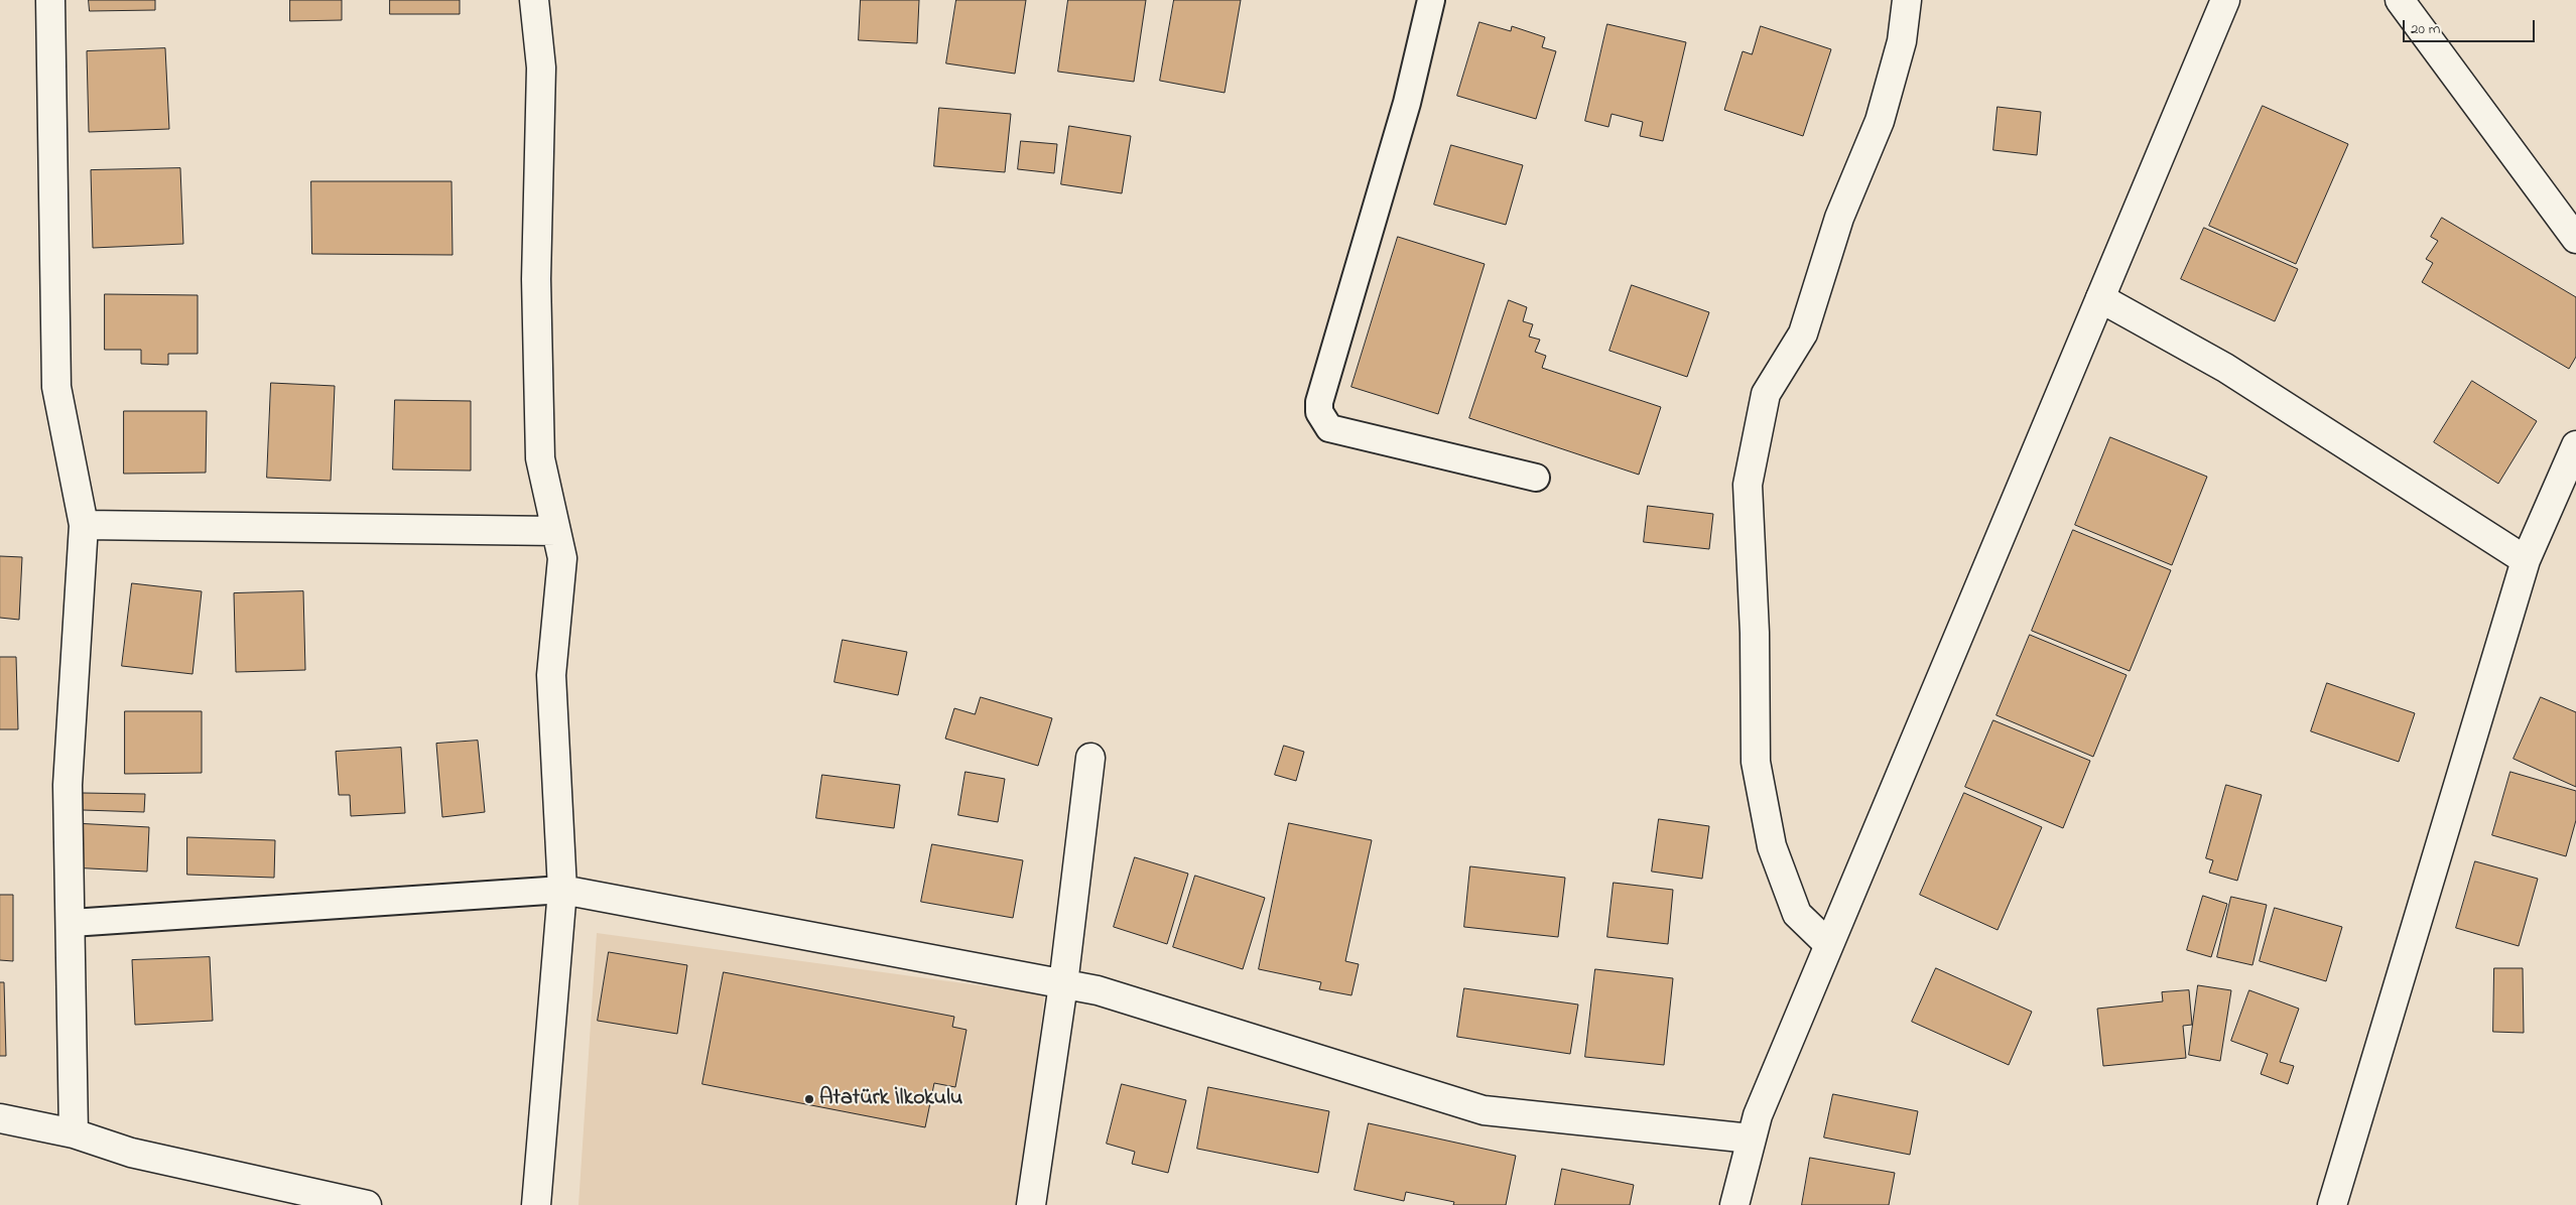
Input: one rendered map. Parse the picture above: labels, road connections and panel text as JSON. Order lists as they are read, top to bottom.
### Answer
{
  "places": ["Atatürk İlkokulu"],
  "scale_bar": "20 m"
}
